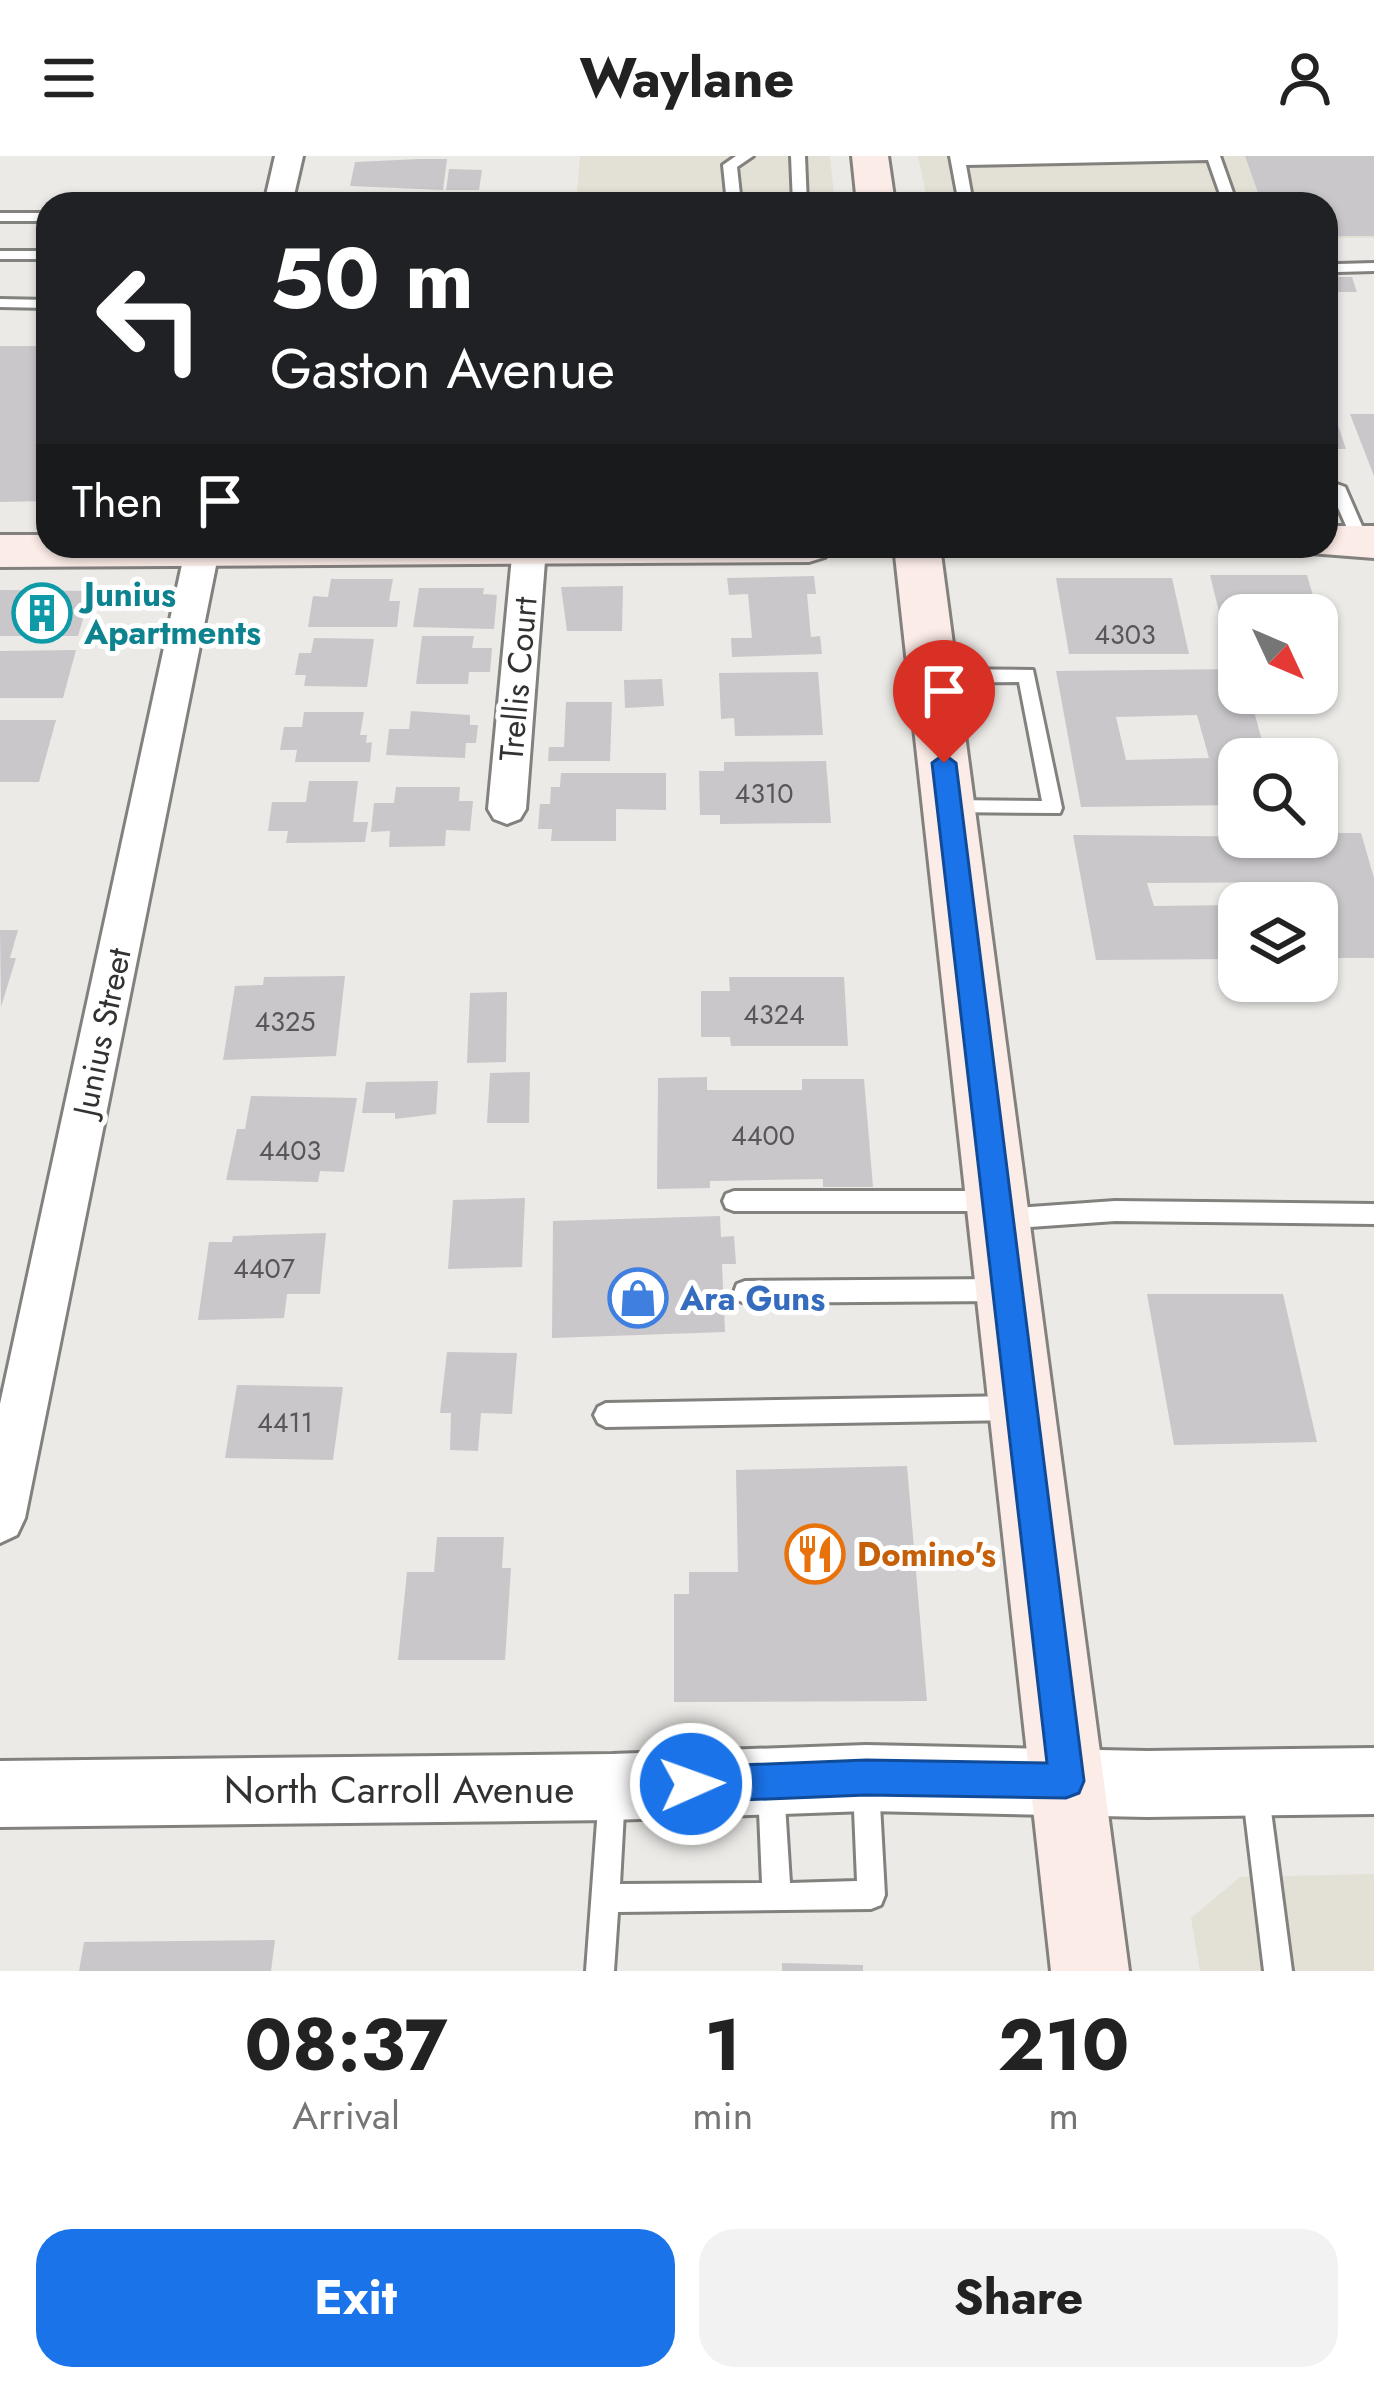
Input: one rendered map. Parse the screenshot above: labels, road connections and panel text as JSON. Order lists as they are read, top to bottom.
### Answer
{
  "streets": {
    "street": ["Trellis Court", "Junius Street", "North Carroll Avenue"]
  },
  "places": {
    "building": ["Junius Apartments"],
    "shop": ["Ara Guns"],
    "restaurant": ["Domino's"]
  },
  "house_numbers": [
    "4303",
    "4310",
    "4324",
    "4325",
    "4400",
    "4403",
    "4407",
    "4411"
  ],
  "north": "bottom right",
  "page": {
    "header": "Waylane",
    "turn": ["50 m", "Gaston Avenue"],
    "then": "Then",
    "eta": [
      "08:37",
      "Arrival",
      "1",
      "min",
      "210",
      "m"
    ],
    "buttons": ["Exit", "Share"]
  }
}
